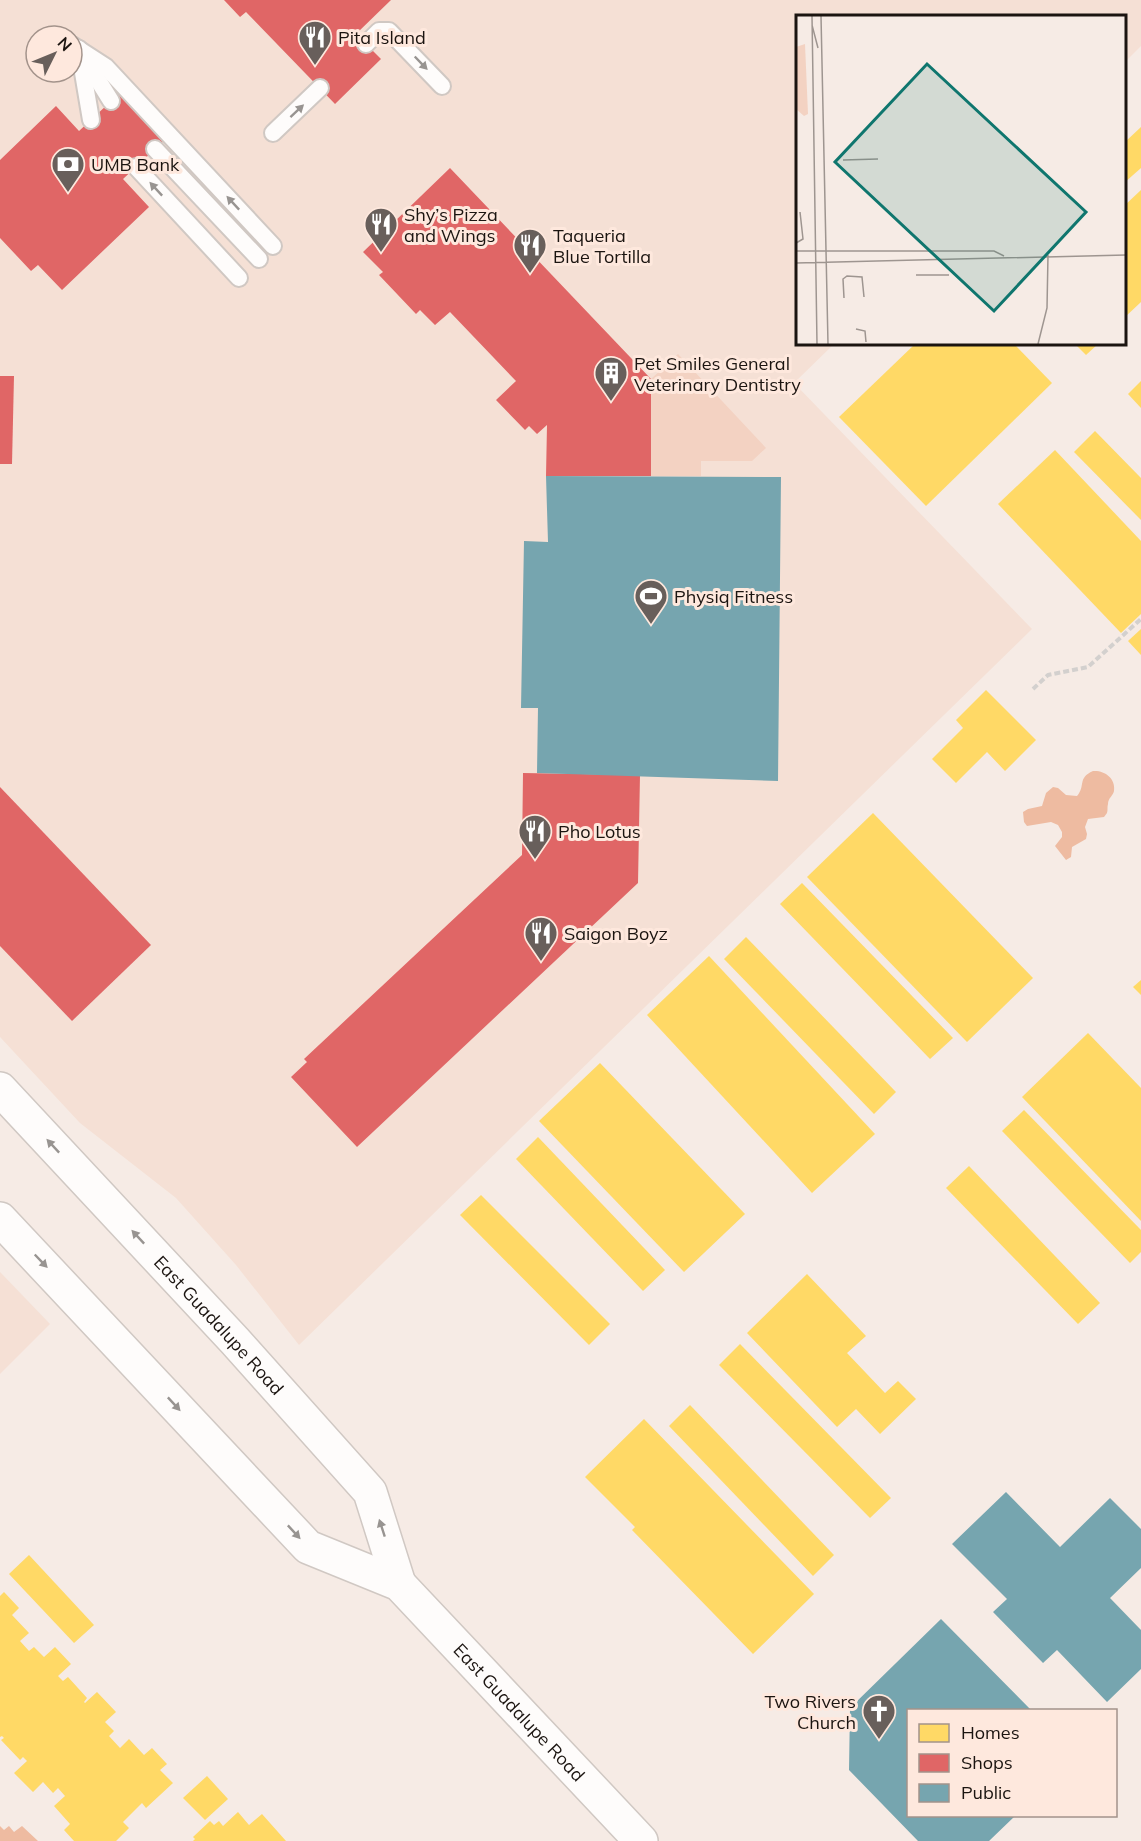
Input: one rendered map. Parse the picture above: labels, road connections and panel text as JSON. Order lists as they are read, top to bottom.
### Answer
{
  "streets": {
    "main road": ["East Guadalupe Road"]
  },
  "places": {
    "restaurant": [
      "Pita Island",
      "Shy’s Pizza and Wings",
      "Taqueria Blue Tortilla",
      "Pho Lotus",
      "Saigon Boyz"
    ],
    "bank": ["UMB Bank"],
    "building": ["Pet Smiles General Veterinary Dentistry"],
    "sports": ["Physiq Fitness"],
    "church": ["Two Rivers Church"]
  },
  "legend": ["Homes", "Shops", "Public"],
  "north": "top right"
}
